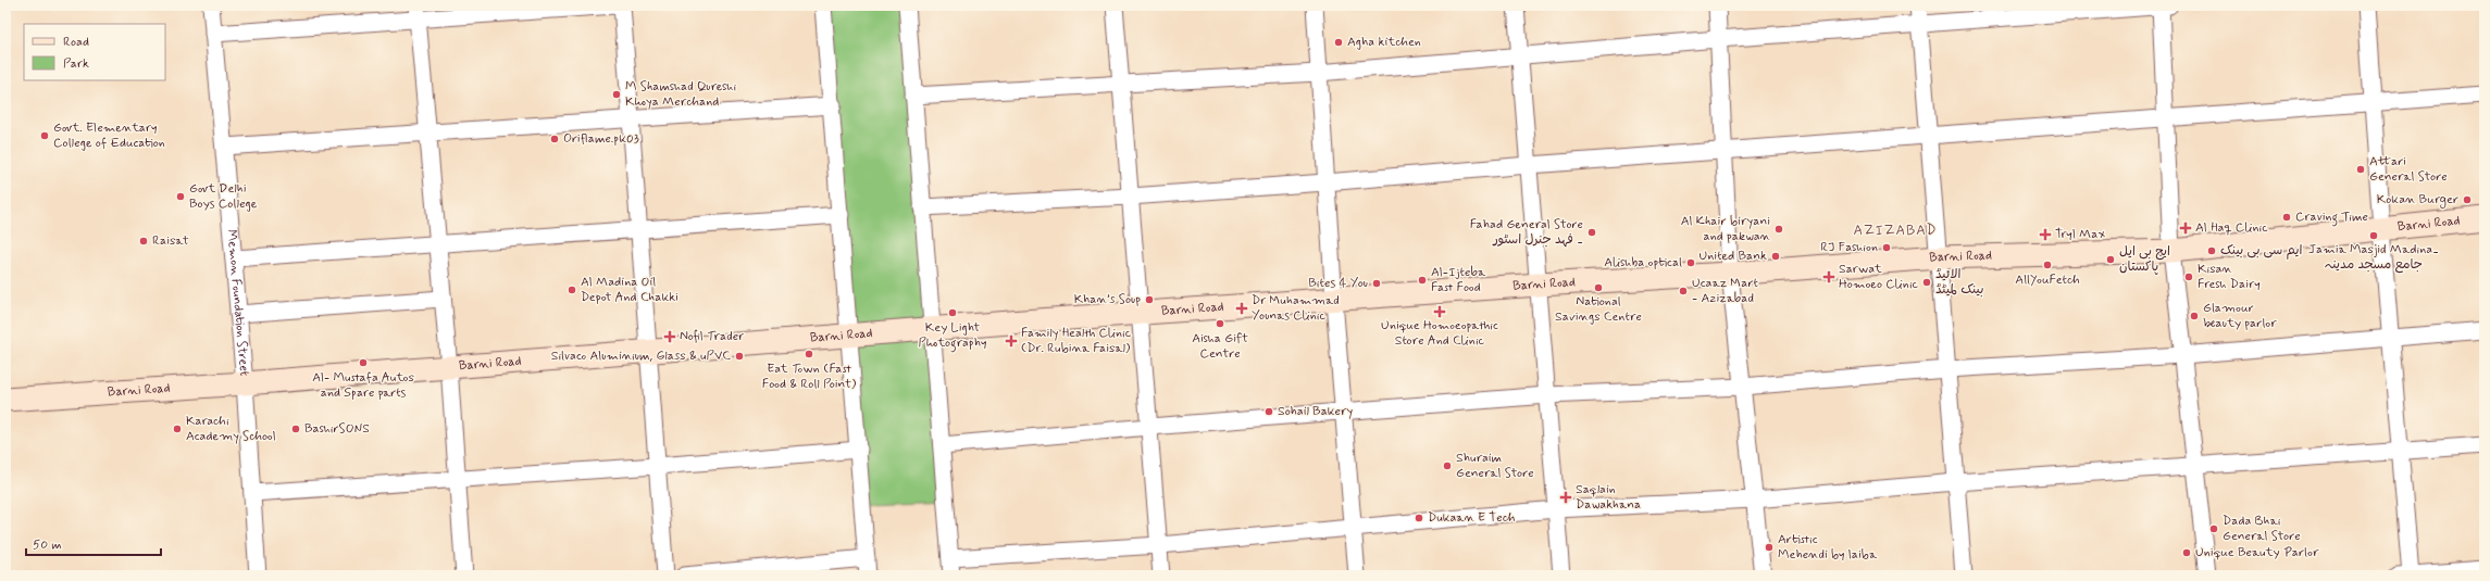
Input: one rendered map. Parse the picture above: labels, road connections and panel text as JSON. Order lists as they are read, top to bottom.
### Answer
{
  "streets": {
    "street": ["Barni Road", "Memon Foundation Street"]
  },
  "crossings": [
    ["Barni Road", "Memon Foundation Street"]
  ],
  "districts": ["AZIZABAD"],
  "places": {
    "other": [
      "Agha kitchen",
      "M Shamshad Qureshi Khoya Merchand",
      "Govt. Elementary College of Education",
      "Oriflame.pk03",
      "Attari General Store",
      "Govt Delhi Boys College",
      "Kokan Burger",
      "Craving Time",
      "Al Khair biryani and pakwan",
      "Fahad General Store ۔ فہد جنرل اسٹور",
      "Jamia Masjid Madina۔ جامع مسجد مدینہ",
      "Raisat",
      "RJ Fashion",
      "ایم سی بی بینک",
      "United Bank",
      "ایچ بی ایل پاکستان",
      "Alishba optical",
      "AllYouFetch",
      "Kisan Fresh Dairy",
      "Al-Ijteba Fast Food",
      "الائیڈ بینک لمیٹڈ",
      "Bites 4 You",
      "National Savings Centre",
      "Al Madina Oil Depot And Chakki",
      "Ucaaz Mart - Azizabad",
      "Khan’s Soup",
      "Key Light Photography",
      "Glamour beauty parlor",
      "Aisha Gift Centre",
      "Eat Town (Fast Food & Roll Point)",
      "Silvaco Aluminium, Glass & uPVC",
      "Al- Mustafa Autos and Spare parts",
      "Sohail Bakery",
      "Karachi Academy School",
      "BashirSONS",
      "Shuraim General Store",
      "Dukaan E Tech",
      "Dada Bhai General Store",
      "Artistic Mehendi by laiba",
      "Unique Beauty Parlor"
    ],
    "health": [
      "Al Haq Clinic",
      "Tryl Max",
      "Sarwat Homoeo Clinic",
      "Dr Muhammad Younas Clinic",
      "Unique Homoeopathic Store And Clinic",
      "Nofil Trader",
      "Family Health Clinic (Dr. Rubina Faisal)",
      "Saqlain Dawakhana"
    ]
  },
  "legend": ["Road", "Park"],
  "scale_bar": "50 m"
}
